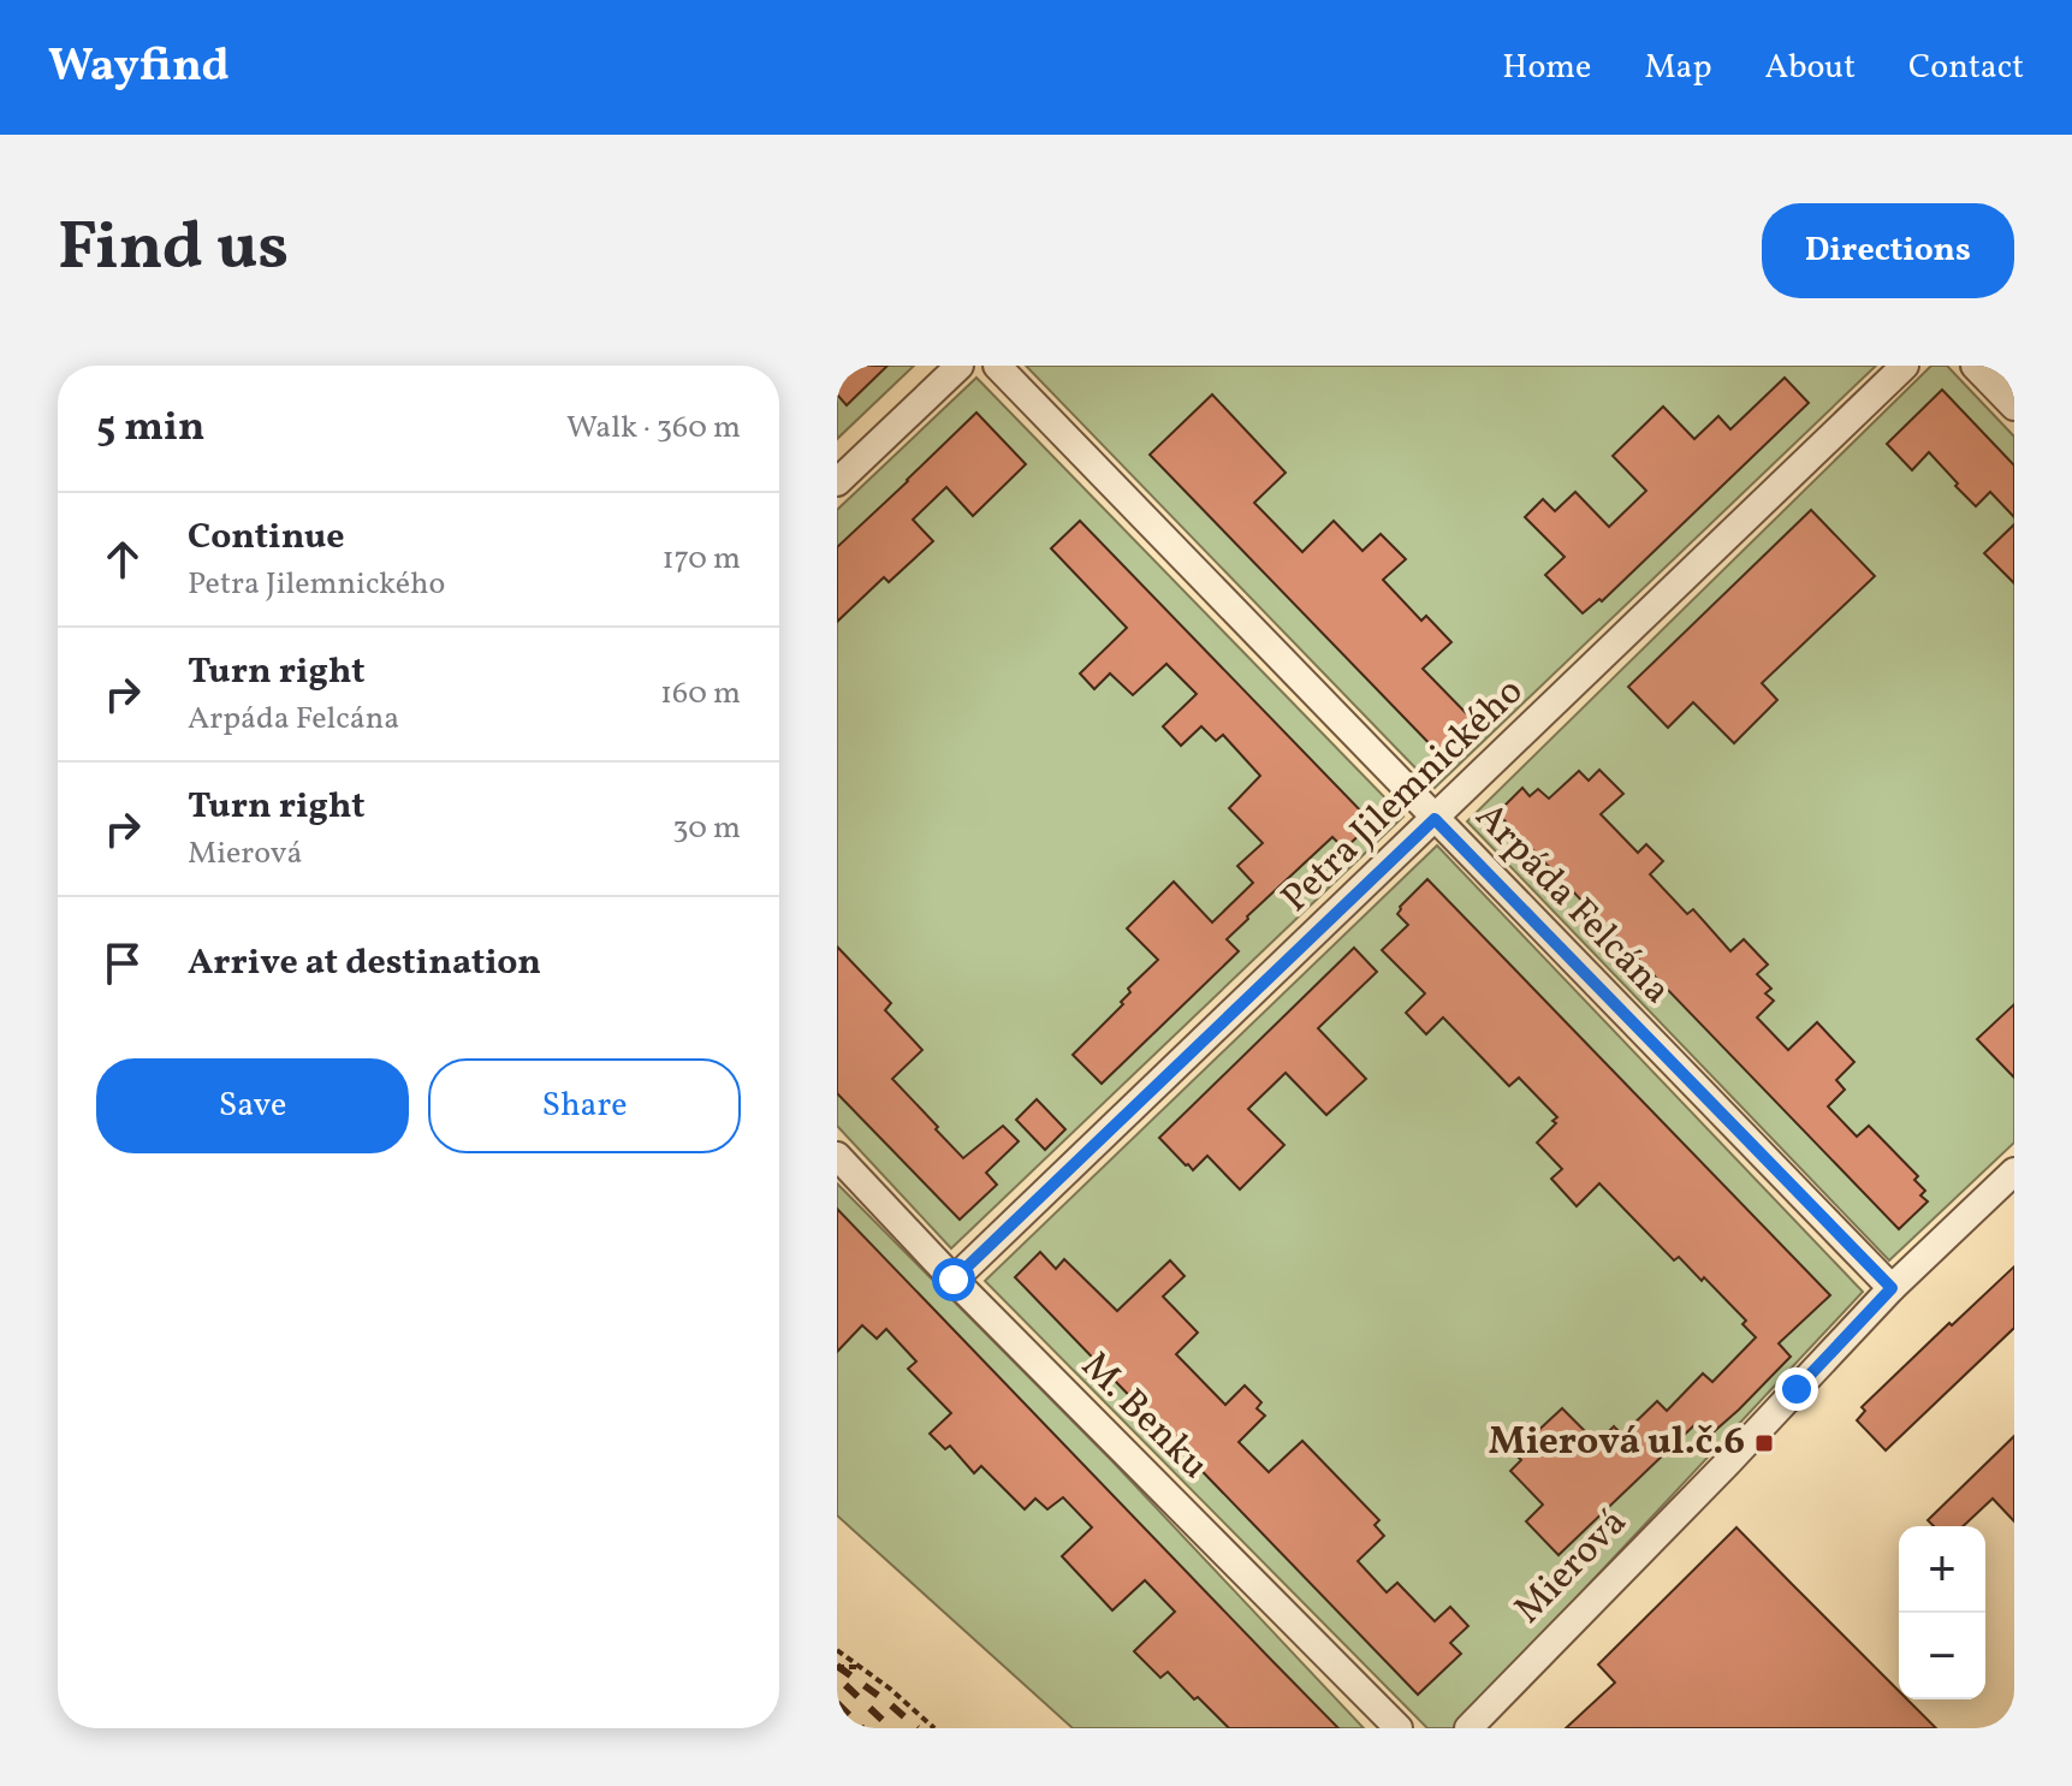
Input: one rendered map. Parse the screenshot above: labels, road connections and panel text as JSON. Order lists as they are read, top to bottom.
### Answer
{
  "streets": {
    "street": [
      "Petra Jilemnického",
      "Arpáda Felcána",
      "M. Benku",
      "Mierová"
    ]
  },
  "crossings": [
    ["Petra Jilemnického", "Arpáda Felcána"],
    ["Petra Jilemnického", "M. Benku"],
    ["Arpáda Felcána", "Mierová"]
  ],
  "places": {
    "transit": ["Mierová ul.č.6"]
  },
  "page": {
    "header": "Wayfind",
    "nav": [
      "Home",
      "Map",
      "About",
      "Contact"
    ],
    "title": "Find us",
    "buttons": [
      "Directions",
      ["Save", "Share"]
    ],
    "heading": ["5 min", "Walk · 360 m"],
    "list": [
      ["Continue", "Petra Jilemnického", "170 m"],
      ["Turn right", "Arpáda Felcána", "160 m"],
      ["Turn right", "Mierová", "30 m"],
      "Arrive at destination"
    ],
    "map_buttons": ["+", "−"]
  }
}
